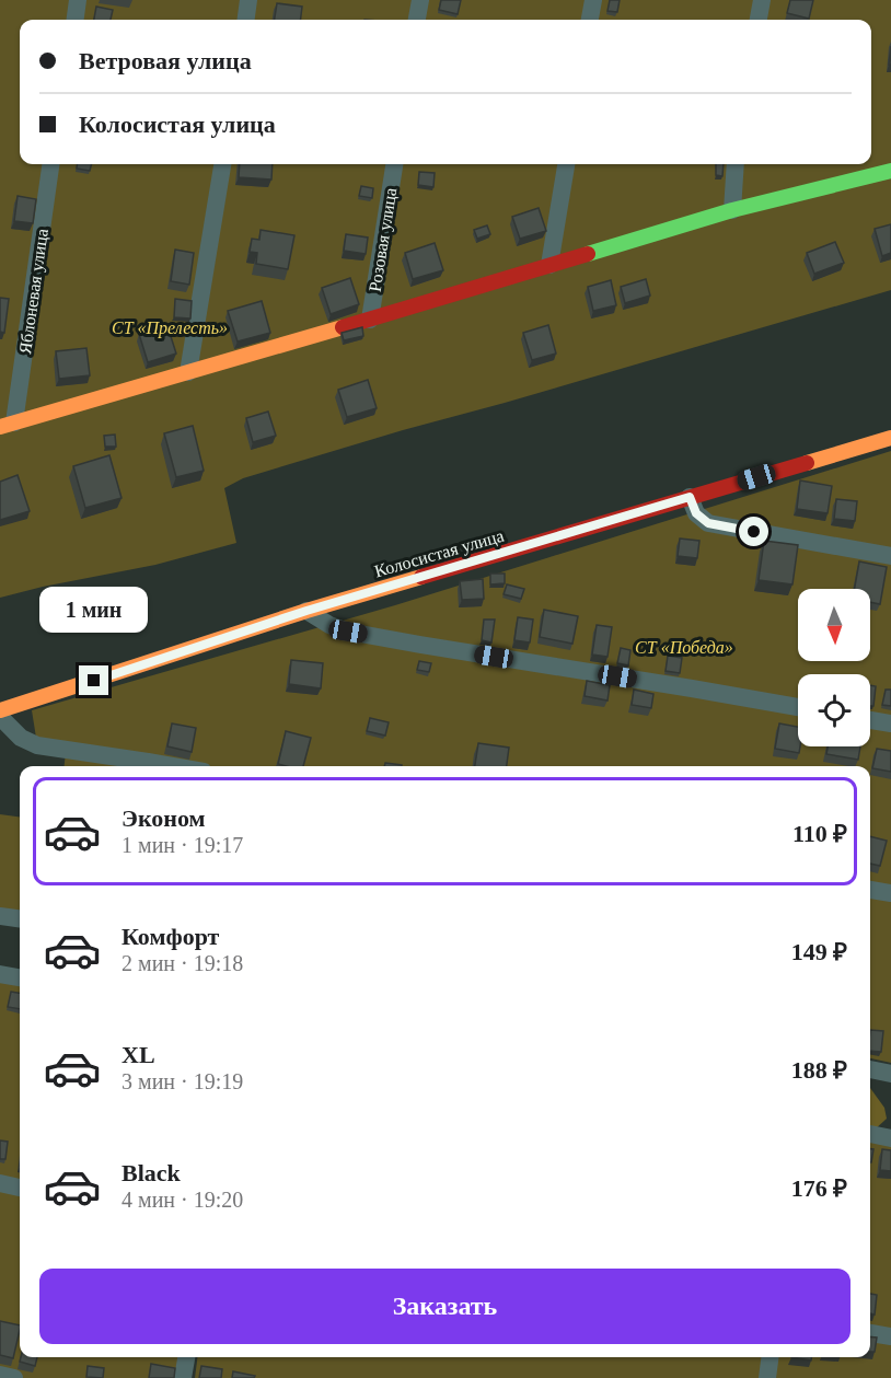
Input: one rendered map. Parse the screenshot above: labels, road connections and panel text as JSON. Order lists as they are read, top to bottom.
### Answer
{
  "streets": {
    "street": ["Розовая улица", "Яблоневая улица", "Колосистая улица"]
  },
  "parks": ["СТ «Прелесть»", "СТ «Победа»"],
  "north": "bottom",
  "page": {
    "banner": ["Ветровая улица", "Колосистая улица"],
    "bubble": "1 мин",
    "list": [
      {
        "name": "Эконом",
        "note": "1 мин · 19:17",
        "value": "110 ₽"
      },
      {
        "name": "Комфорт",
        "note": "2 мин · 19:18",
        "value": "149 ₽"
      },
      {
        "name": "XL",
        "note": "3 мин · 19:19",
        "value": "188 ₽"
      },
      {
        "name": "Black",
        "note": "4 мин · 19:20",
        "value": "176 ₽"
      }
    ],
    "buttons": "Заказать"
  }
}
